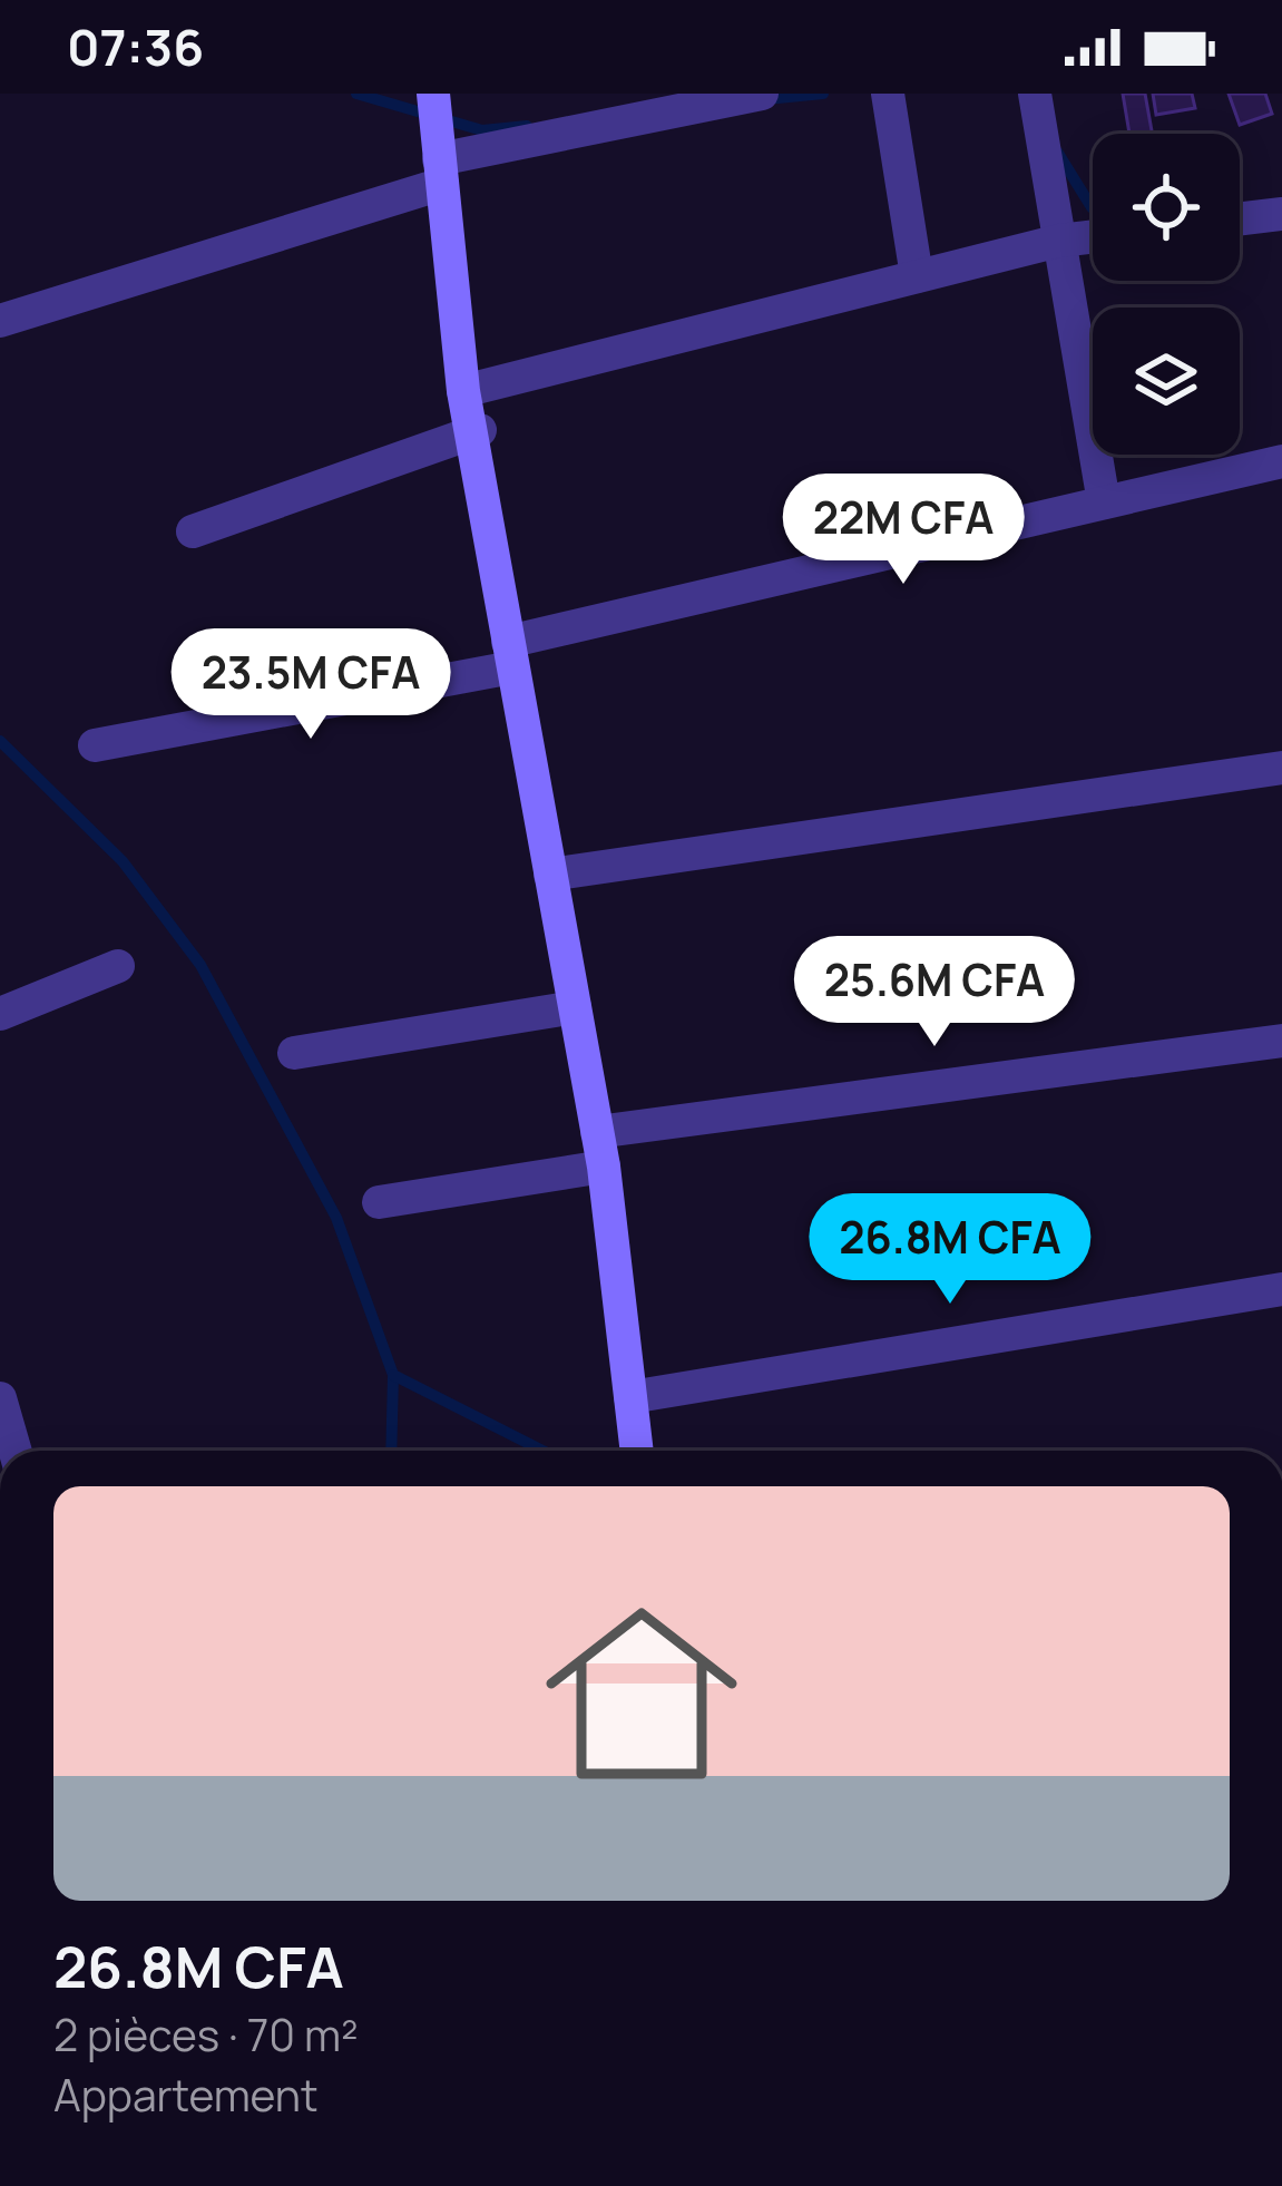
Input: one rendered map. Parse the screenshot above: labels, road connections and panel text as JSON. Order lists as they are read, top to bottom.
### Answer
{
  "page": {
    "status": "07:36",
    "price": [
      "22M CFA",
      "23.5M CFA",
      "25.6M CFA",
      "26.8M CFA"
    ],
    "list": [
      {
        "name": "26.8M CFA",
        "note": "2 pièces · 70 m² · Appartement"
      }
    ]
  }
}
